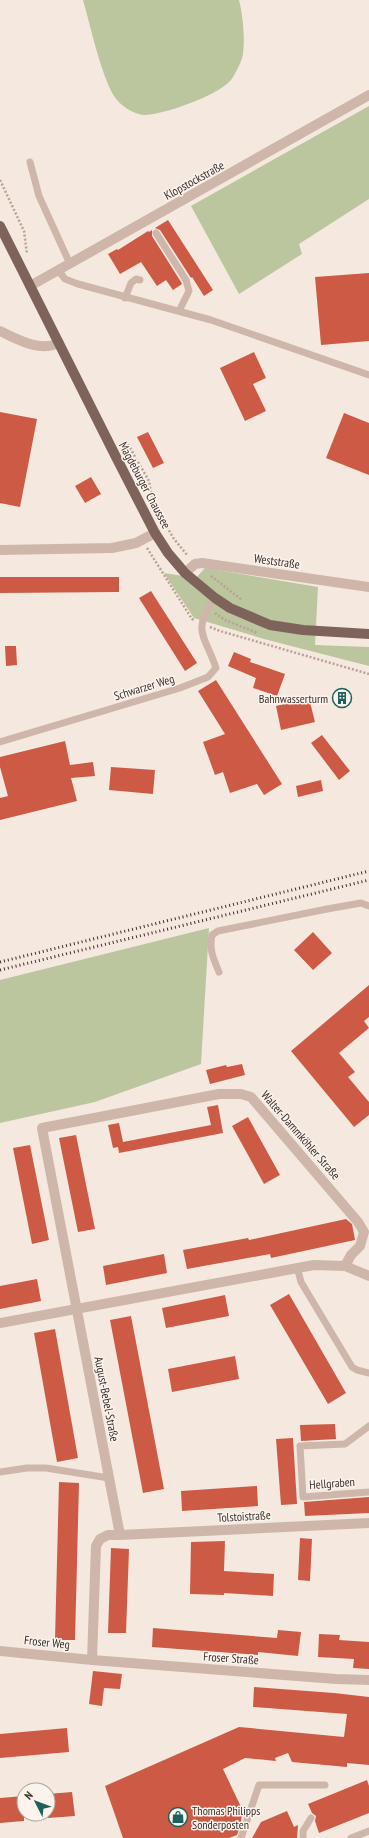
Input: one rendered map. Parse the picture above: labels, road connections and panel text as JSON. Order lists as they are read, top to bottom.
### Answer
{
  "streets": {
    "main road": ["Magdeburger Chaussee"],
    "street": [
      "Klopstockstraße",
      "Weststraße",
      "Walter-Dammköhler Straße",
      "August-Bebel-Straße",
      "Tolstoistraße",
      "Froser Weg",
      "Froser Straße"
    ],
    "lane": ["Schwarzer Weg", "Hellgraben"]
  },
  "crossings": [
    ["Klopstockstraße", "Magdeburger Chaussee"],
    ["Magdeburger Chaussee", "Weststraße"],
    ["Magdeburger Chaussee", "Schwarzer Weg"],
    ["Walter-Dammköhler Straße", "August-Bebel-Straße"],
    ["August-Bebel-Straße", "Tolstoistraße"],
    ["Froser Weg", "Froser Straße"]
  ],
  "places": {
    "building": ["Bahnwasserturm"],
    "shop": ["Thomas Philipps Sonderposten"]
  },
  "north": "top left"
}
